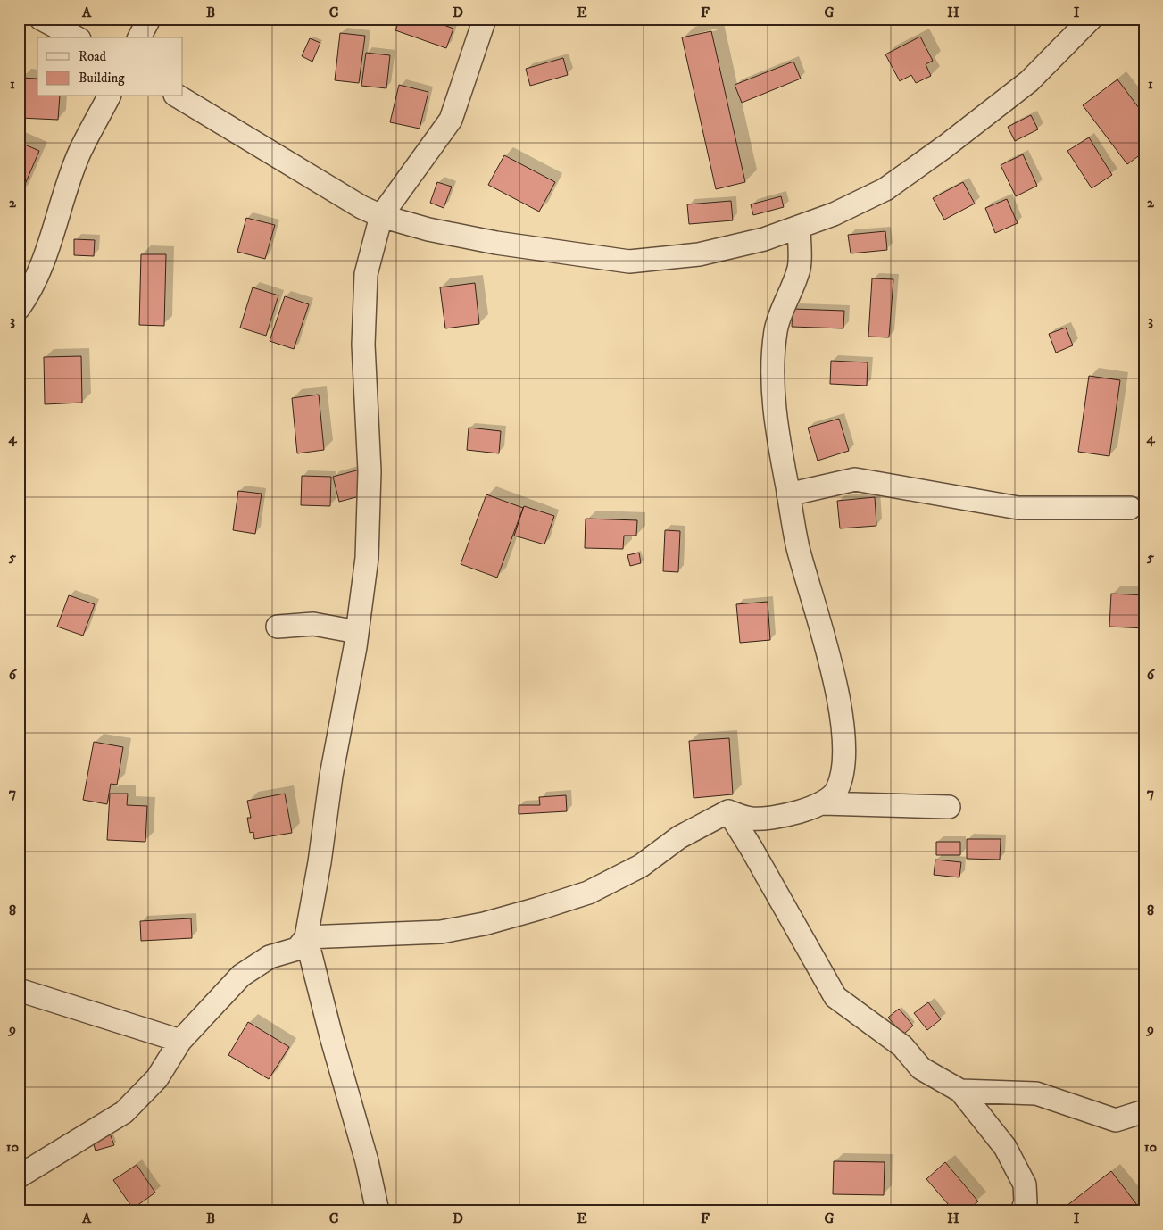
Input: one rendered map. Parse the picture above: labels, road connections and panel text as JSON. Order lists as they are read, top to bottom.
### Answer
{
  "legend": ["Road", "Building"],
  "grid": {
    "columns": [
      "A",
      "B",
      "C",
      "D",
      "E",
      "F",
      "G",
      "H",
      "I"
    ],
    "rows": [
      "1",
      "2",
      "3",
      "4",
      "5",
      "6",
      "7",
      "8",
      "9",
      "10"
    ]
  }
}
